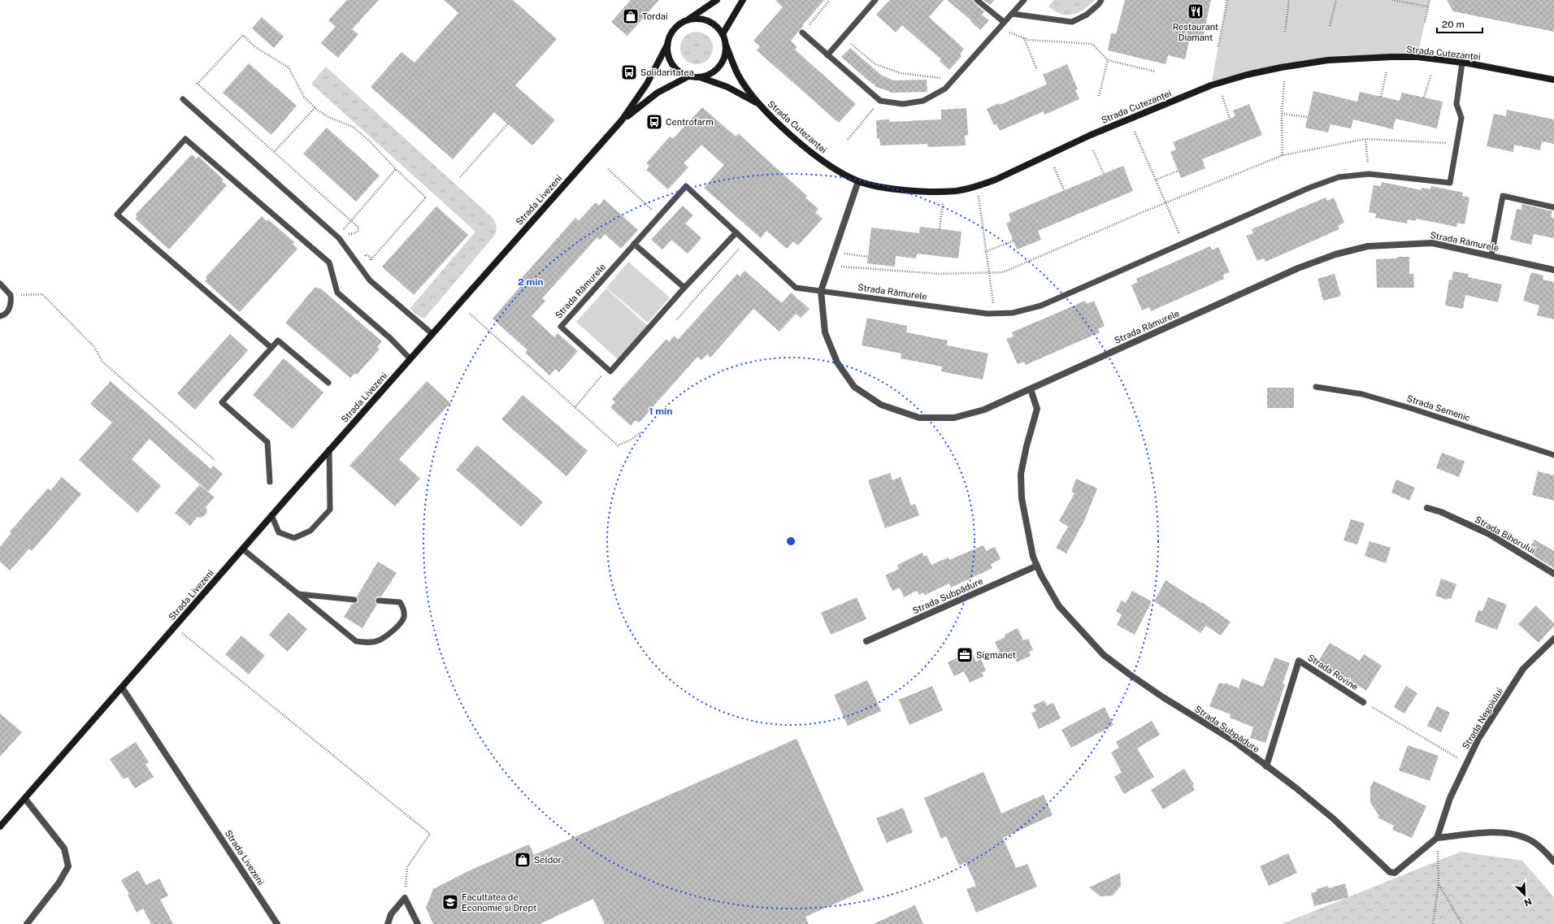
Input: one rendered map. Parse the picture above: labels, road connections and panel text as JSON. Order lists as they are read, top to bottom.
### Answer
{
  "streets": {
    "main road": ["Strada Cutezanței", "Strada Livezeni"],
    "street": [
      "Strada Rămurele",
      "Strada Bihorului",
      "Strada Subpădure",
      "Strada Rovine",
      "Strada Negoiului"
    ],
    "lane": ["Strada Semenic"]
  },
  "crossings": [
    ["Strada Cutezanței", "Strada Livezeni"],
    ["Strada Cutezanței", "Strada Rămurele"],
    ["Strada Rămurele", "Strada Subpădure"],
    ["Strada Subpădure", "Strada Rovine"],
    ["Strada Subpădure", "Strada Negoiului"]
  ],
  "places": {
    "restaurant": ["Restaurant Diamant"],
    "shop": ["Tordai", "Seldor"],
    "bus stop": ["Solidaritatea", "Centrofarm"],
    "office": ["Sigmanet"],
    "school or university": ["Facultatea de Economie și Drept"]
  },
  "scale_bar": "20 m",
  "north": "bottom right",
  "rings": ["2 min", "1 min"]
}
